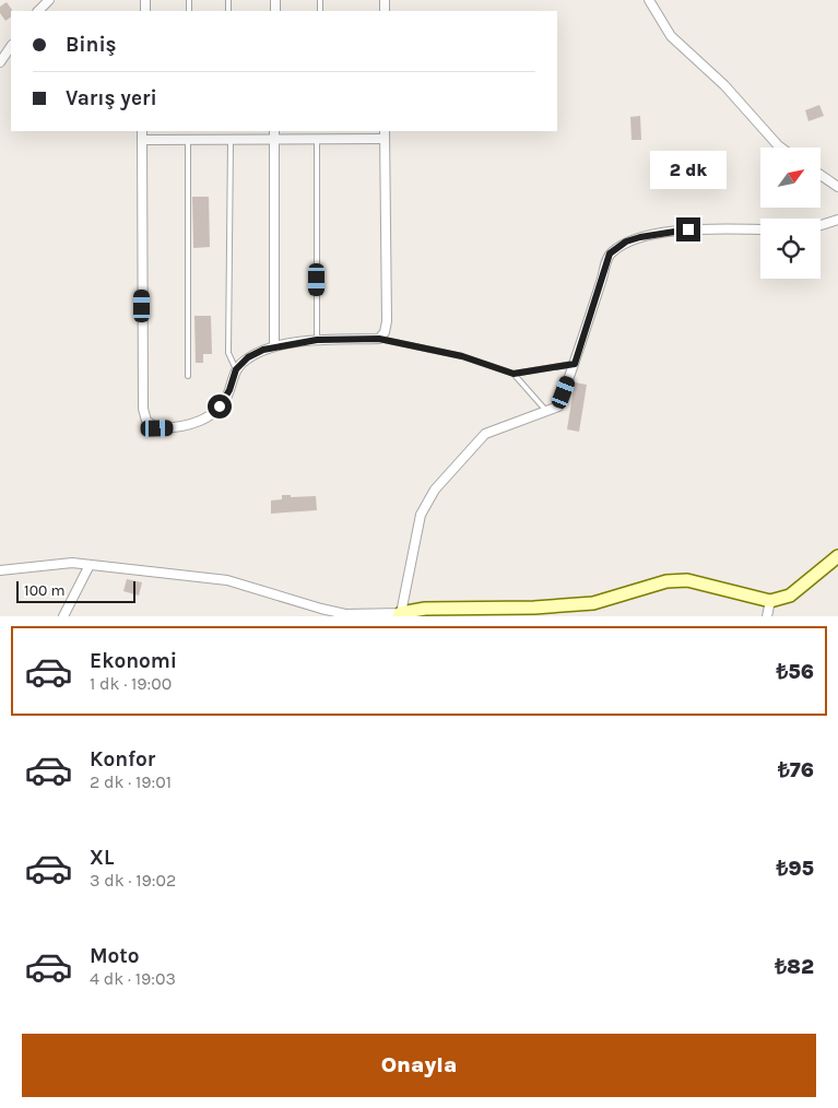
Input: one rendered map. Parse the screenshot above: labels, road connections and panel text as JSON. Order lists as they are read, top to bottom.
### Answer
{
  "scale_bar": "100 m",
  "north": "top right",
  "page": {
    "banner": ["Biniş", "Varış yeri"],
    "bubble": "2 dk",
    "scale": "100 m",
    "list": [
      {
        "name": "Ekonomi",
        "note": "1 dk · 19:00",
        "value": "₺56"
      },
      {
        "name": "Konfor",
        "note": "2 dk · 19:01",
        "value": "₺76"
      },
      {
        "name": "XL",
        "note": "3 dk · 19:02",
        "value": "₺95"
      },
      {
        "name": "Moto",
        "note": "4 dk · 19:03",
        "value": "₺82"
      }
    ],
    "buttons": "Onayla"
  }
}
